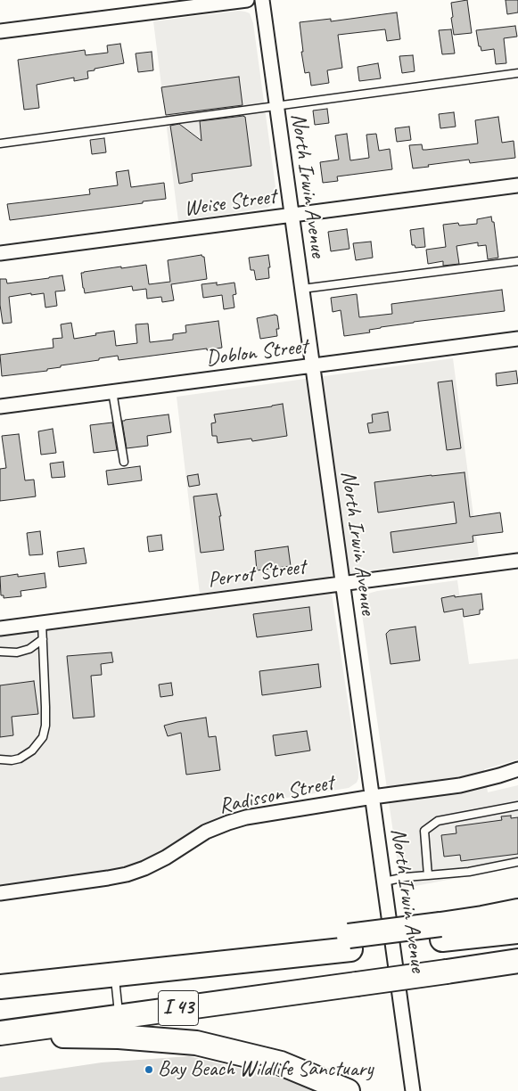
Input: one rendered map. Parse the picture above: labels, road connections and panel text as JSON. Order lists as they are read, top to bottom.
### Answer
{
  "streets": {
    "highway": ["I 43"],
    "street": [
      "North Irwin Avenue",
      "Weise Street",
      "Doblon Street",
      "Perrot Street",
      "Radisson Street"
    ]
  },
  "crossings": [
    ["North Irwin Avenue", "Weise Street"],
    ["North Irwin Avenue", "Doblon Street"],
    ["North Irwin Avenue", "Perrot Street"],
    ["North Irwin Avenue", "Radisson Street"]
  ],
  "places": ["Bay Beach Wildlife Sanctuary"]
}
